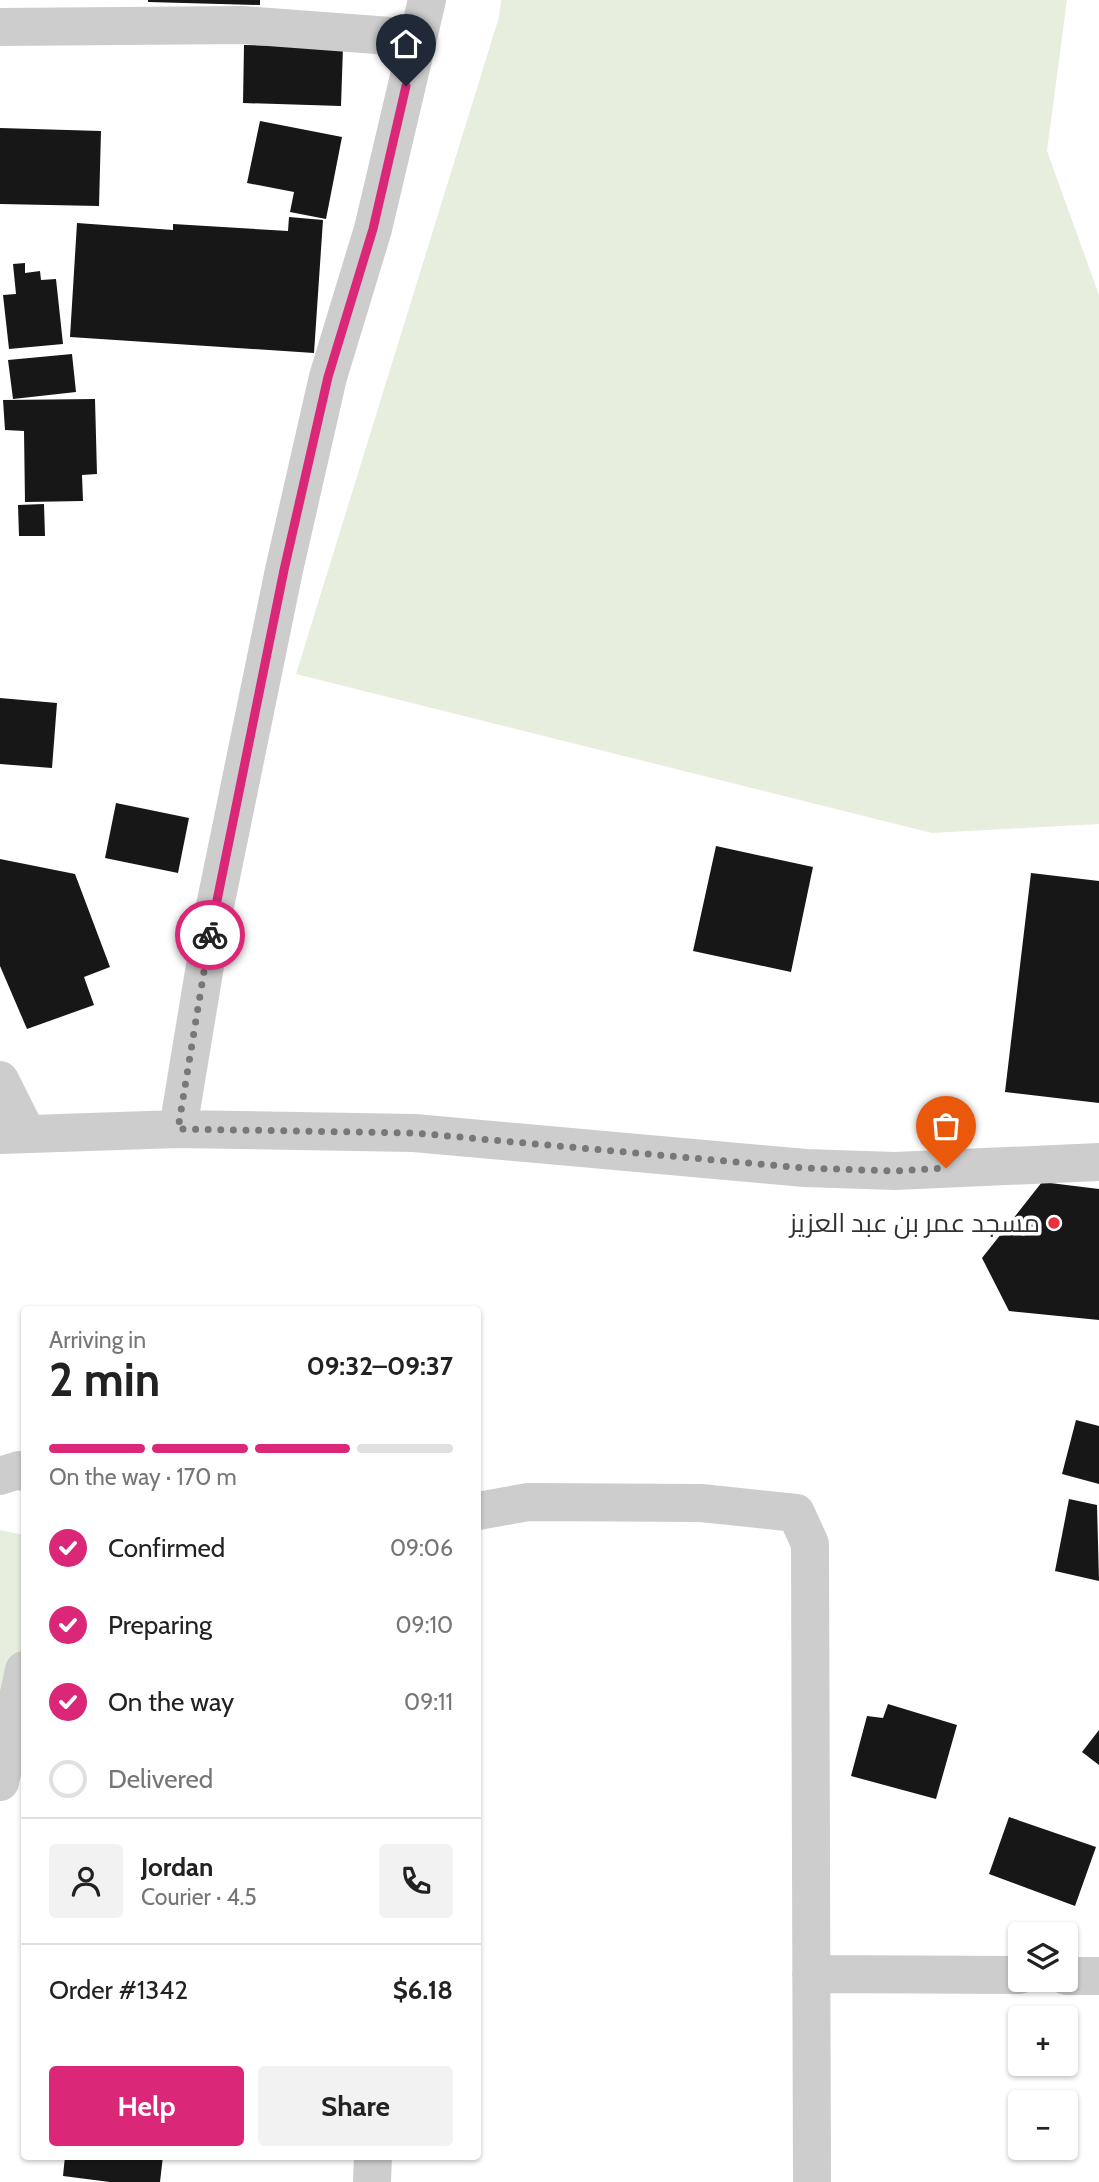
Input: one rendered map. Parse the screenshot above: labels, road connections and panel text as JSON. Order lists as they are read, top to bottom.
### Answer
{
  "places": ["مسجد عمر بن عبد العزيز"],
  "page": {
    "heading": ["2 min", "Arriving in", "09:32–09:37"],
    "panel": [
      "Jordan",
      "Courier · 4.5",
      "Order #1342",
      "$6.18"
    ],
    "bar": "On the way · 170 m",
    "list": [
      ["Confirmed", "09:06"],
      ["Preparing", "09:10"],
      ["On the way", "09:11"],
      "Delivered"
    ],
    "map_buttons": ["+", "−"],
    "buttons": ["Help", "Share"]
  }
}
